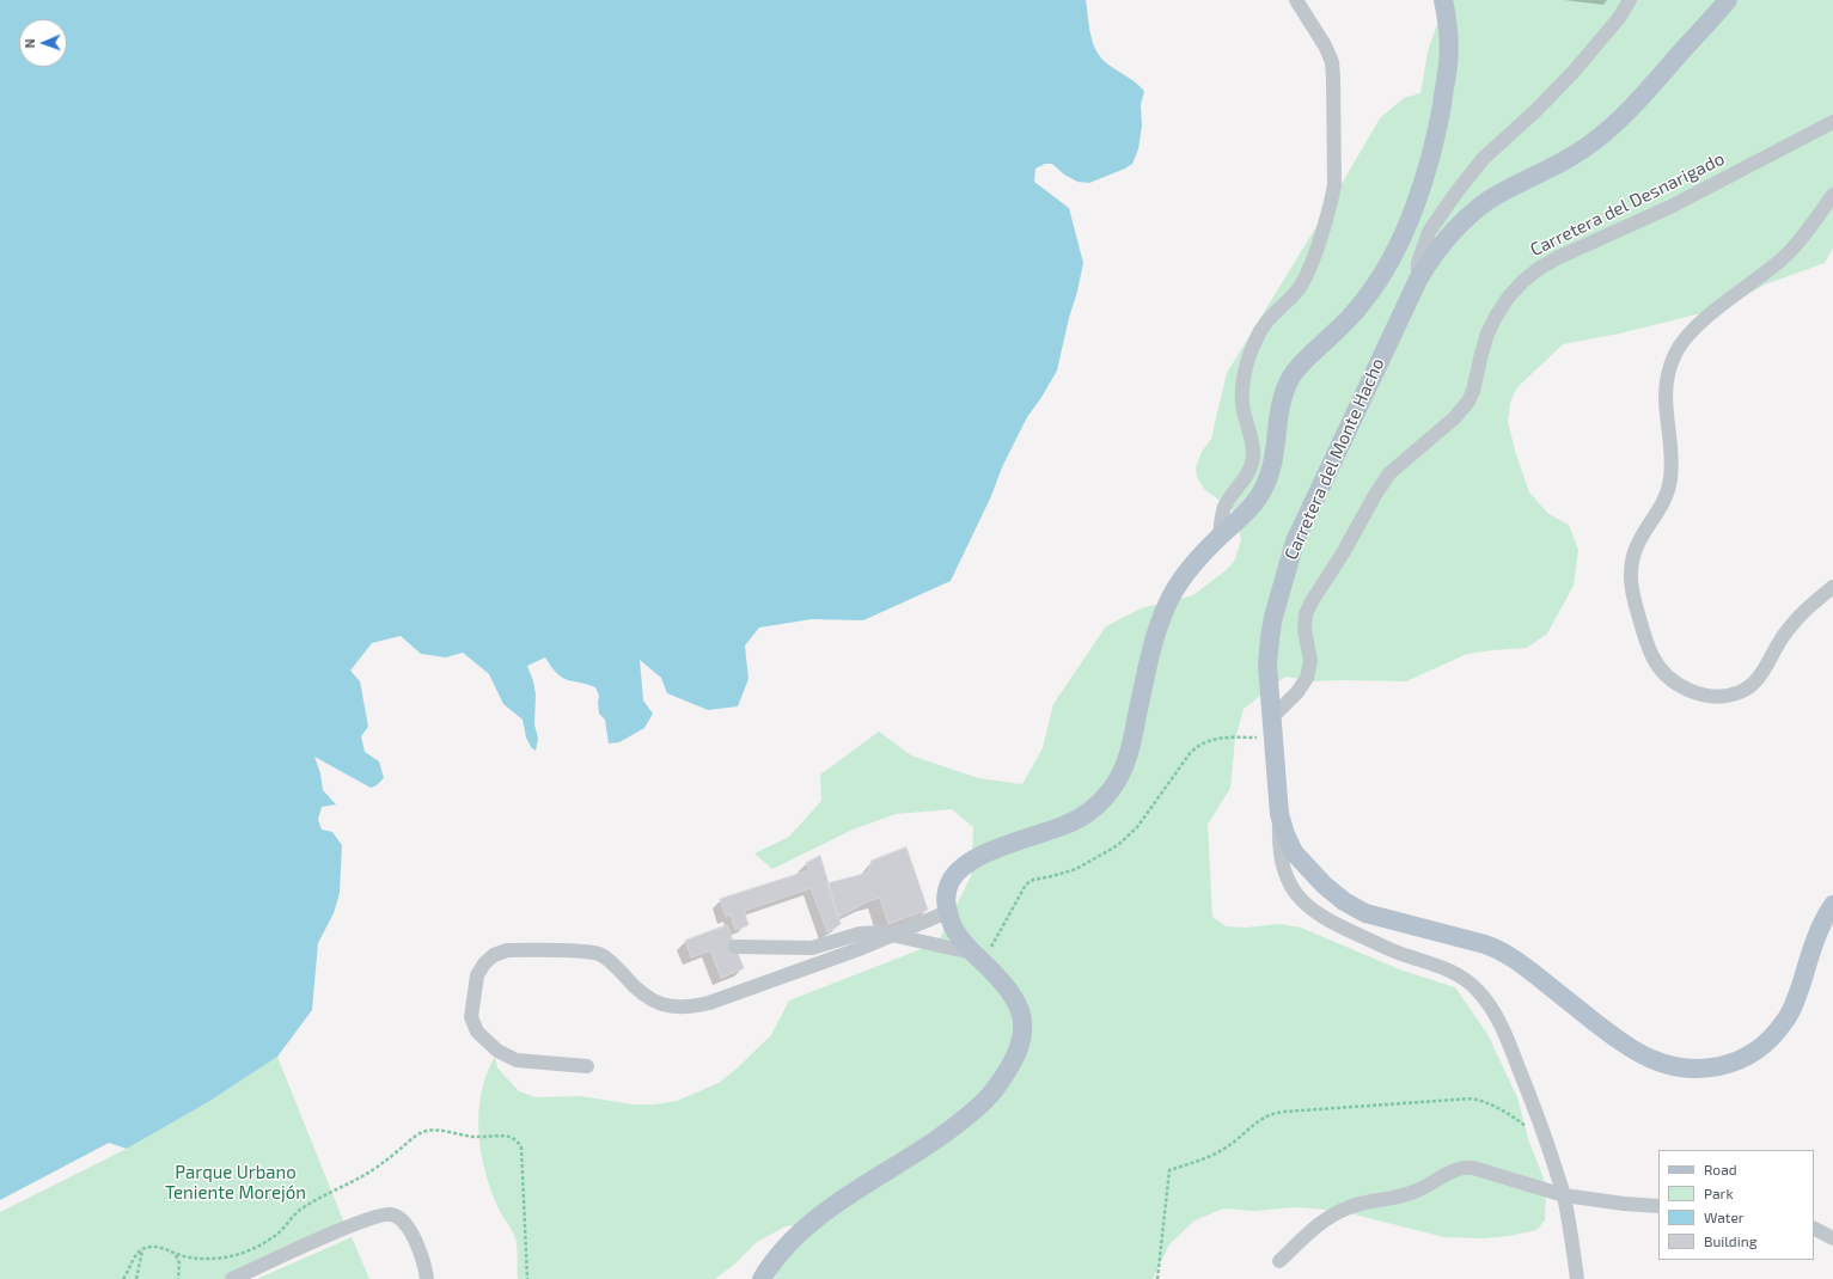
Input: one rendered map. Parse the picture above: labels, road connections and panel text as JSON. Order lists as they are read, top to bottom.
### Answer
{
  "streets": {
    "main road": ["Carretera del Monte Hacho"],
    "street": ["Carretera del Desnarigado"]
  },
  "crossings": [
    ["Carretera del Desnarigado", "Carretera del Monte Hacho"]
  ],
  "parks": ["Parque Urbano Teniente Morejón"],
  "legend": [
    "Road",
    "Park",
    "Water",
    "Building"
  ],
  "north": "left"
}
